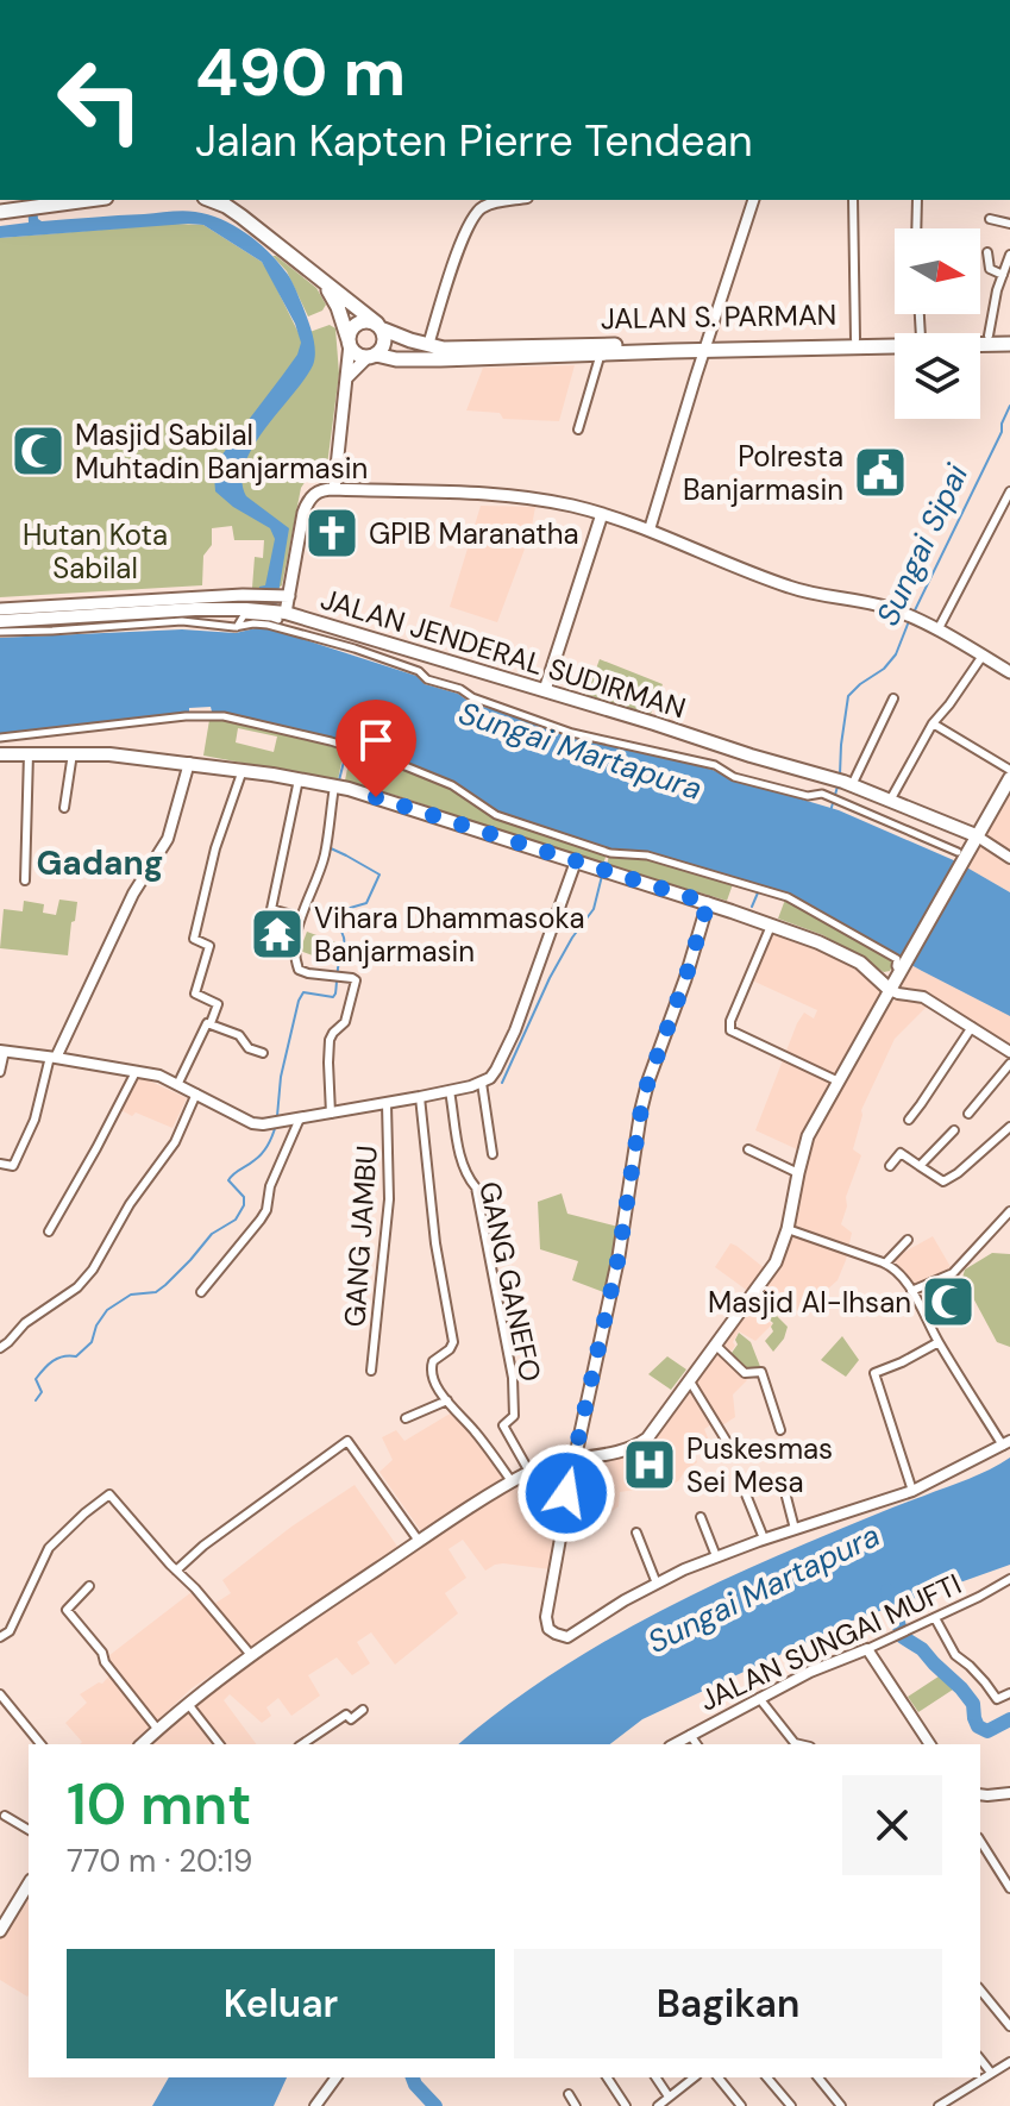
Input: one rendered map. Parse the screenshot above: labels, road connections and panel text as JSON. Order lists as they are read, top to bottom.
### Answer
{
  "streets": {
    "highway": ["JALAN S. PARMAN"],
    "main road": ["JALAN JENDERAL SUDIRMAN"],
    "street": ["GANG JAMBU", "GANG GANEFO", "JALAN SUNGAI MUFTI"]
  },
  "districts": ["Gadang"],
  "water": ["Sungai Sipai", "Sungai Martapura"],
  "parks": ["Hutan Kota Sabilal"],
  "places": {
    "mosque": ["Masjid Sabilal Muhtadin Banjarmasin", "Masjid Al-Ihsan"],
    "public building": ["Polresta Banjarmasin"],
    "church": ["GPIB Maranatha"],
    "temple": ["Vihara Dhammasoka Banjarmasin"],
    "hospital": ["Puskesmas Sei Mesa"]
  },
  "north": "right",
  "page": {
    "turn": ["490 m", "Jalan Kapten Pierre Tendean"],
    "heading": ["10 mnt", "770 m · 20:19"],
    "buttons": ["Keluar", "Bagikan"]
  }
}
